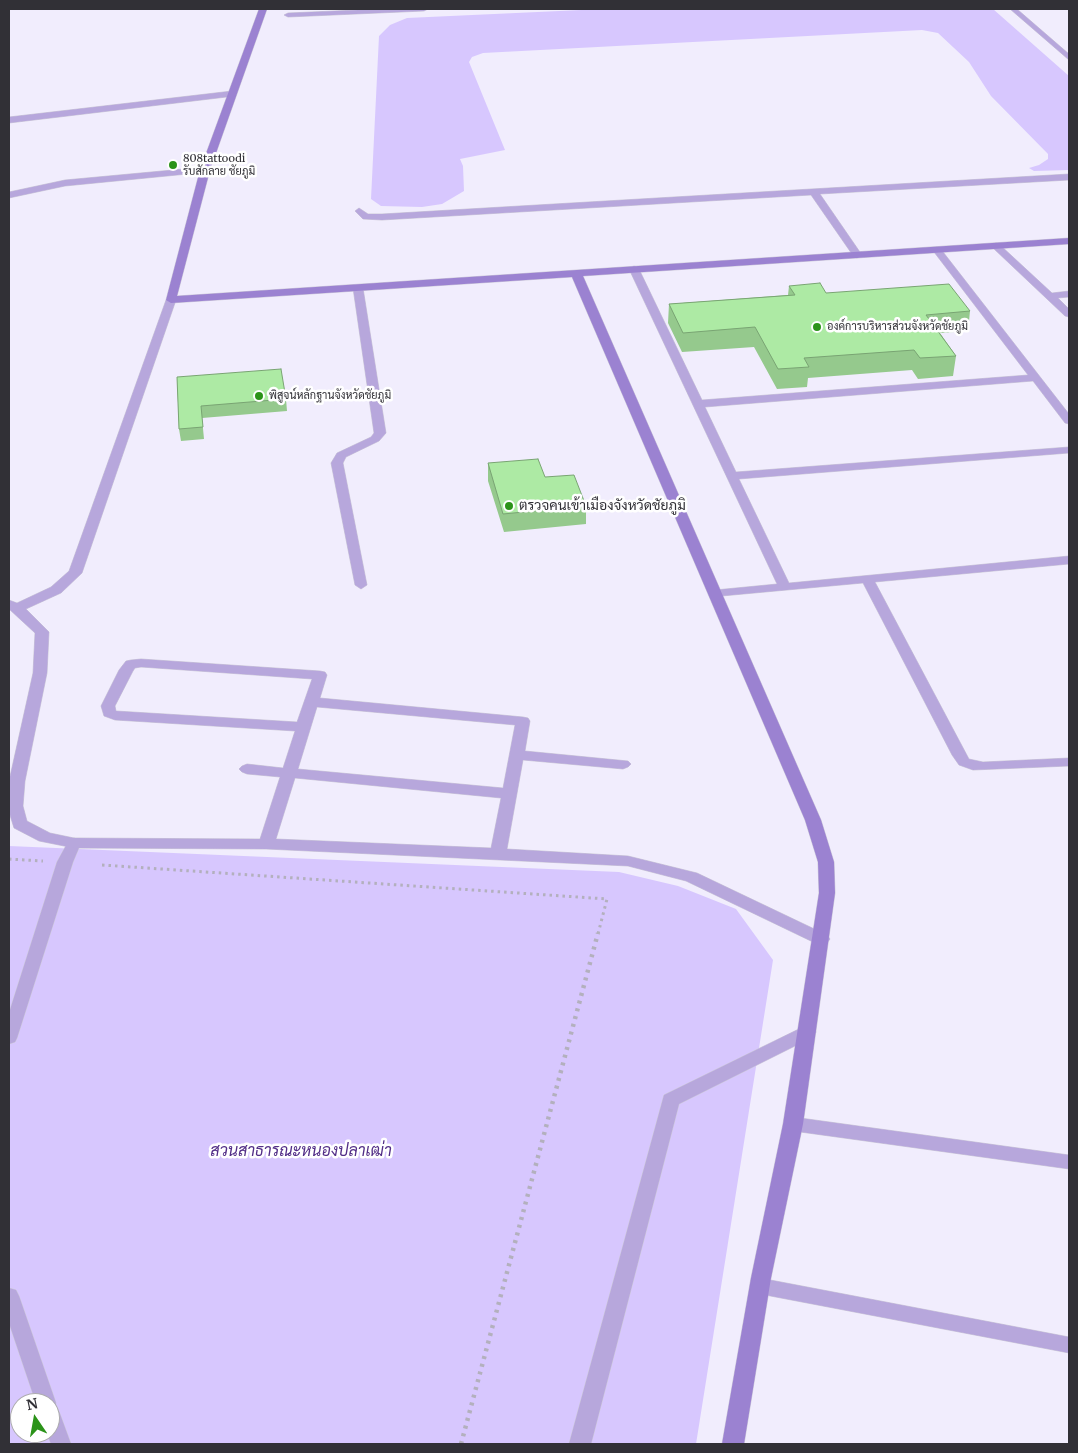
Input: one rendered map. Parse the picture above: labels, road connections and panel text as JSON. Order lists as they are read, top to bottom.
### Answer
{
  "parks": ["สวนสาธารณะหนองปลาเฒ่า"],
  "places": [
    "808tattoodi รับสักลาย ชัยภูมิ",
    "องค์การบริหารส่วนจังหวัดชัยภูมิ",
    "พิสูจน์หลักฐานจังหวัดชัยภูมิ",
    "ตรวจคนเข้าเมืองจังหวัดชัยภูมิ"
  ],
  "north": "top"
}
